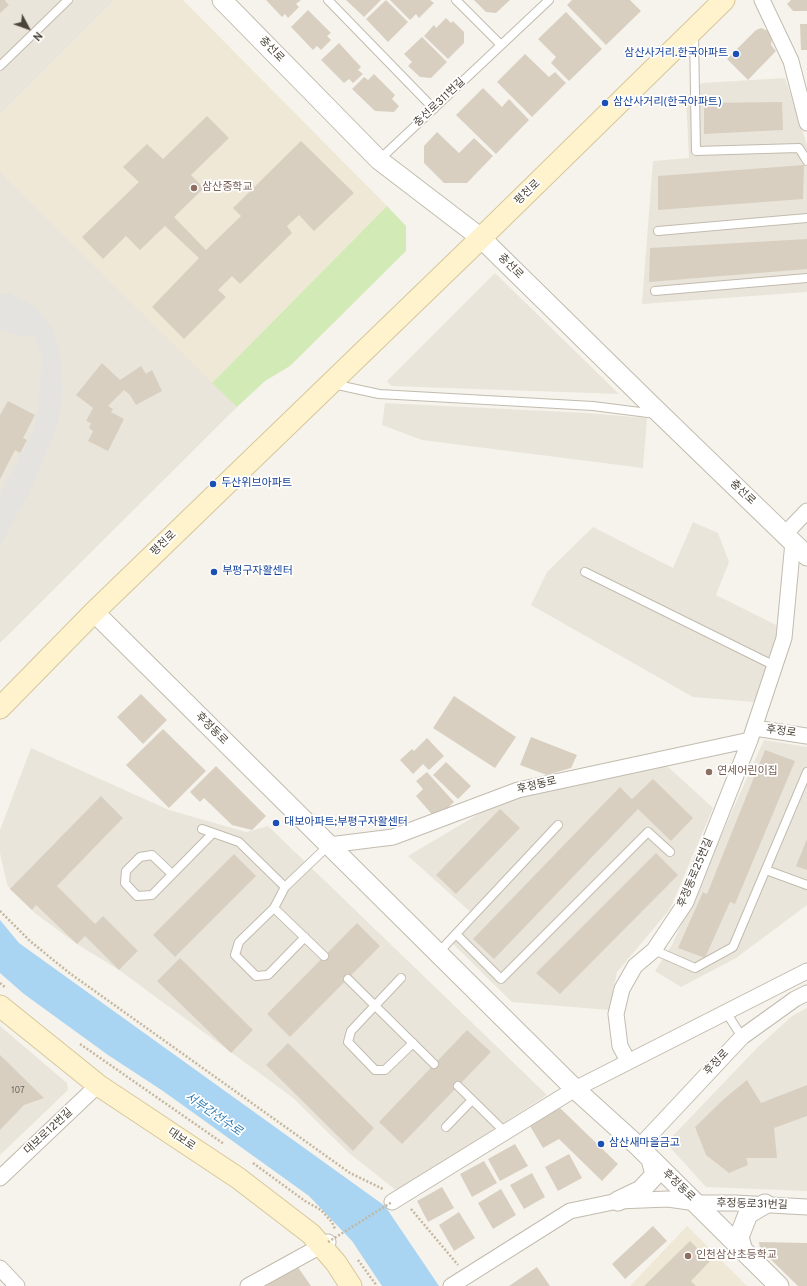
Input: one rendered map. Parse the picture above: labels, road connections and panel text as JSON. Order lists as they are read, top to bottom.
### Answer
{
  "streets": {
    "main road": ["평천로", "대보로"],
    "street": [
      "충선로",
      "후정동로",
      "후정로",
      "후정동로25번길",
      "대보로12번길",
      "후정동로31번길"
    ],
    "lane": ["충선로311번길"]
  },
  "crossings": [
    ["충선로", "충선로311번길"],
    ["충선로", "평천로"],
    ["평천로", "후정동로"],
    ["후정동로", "후정로"],
    ["후정동로", "후정동로25번길"],
    ["후정동로", "후정동로31번길"],
    ["후정로", "후정동로25번길"],
    ["대보로12번길", "대보로"]
  ],
  "water": ["서부간선수로"],
  "places": [
    "삼산사거리.한국아파트",
    "삼산사거리(한국아파트)",
    "삼산중학교",
    "두산위브아파트",
    "부평구자활센터",
    "연세어린이집",
    "대보아파트;부평구자활센터",
    "삼산새마을금고",
    "인천삼산초등학교"
  ],
  "house_numbers": ["107"],
  "north": "bottom right"
}
